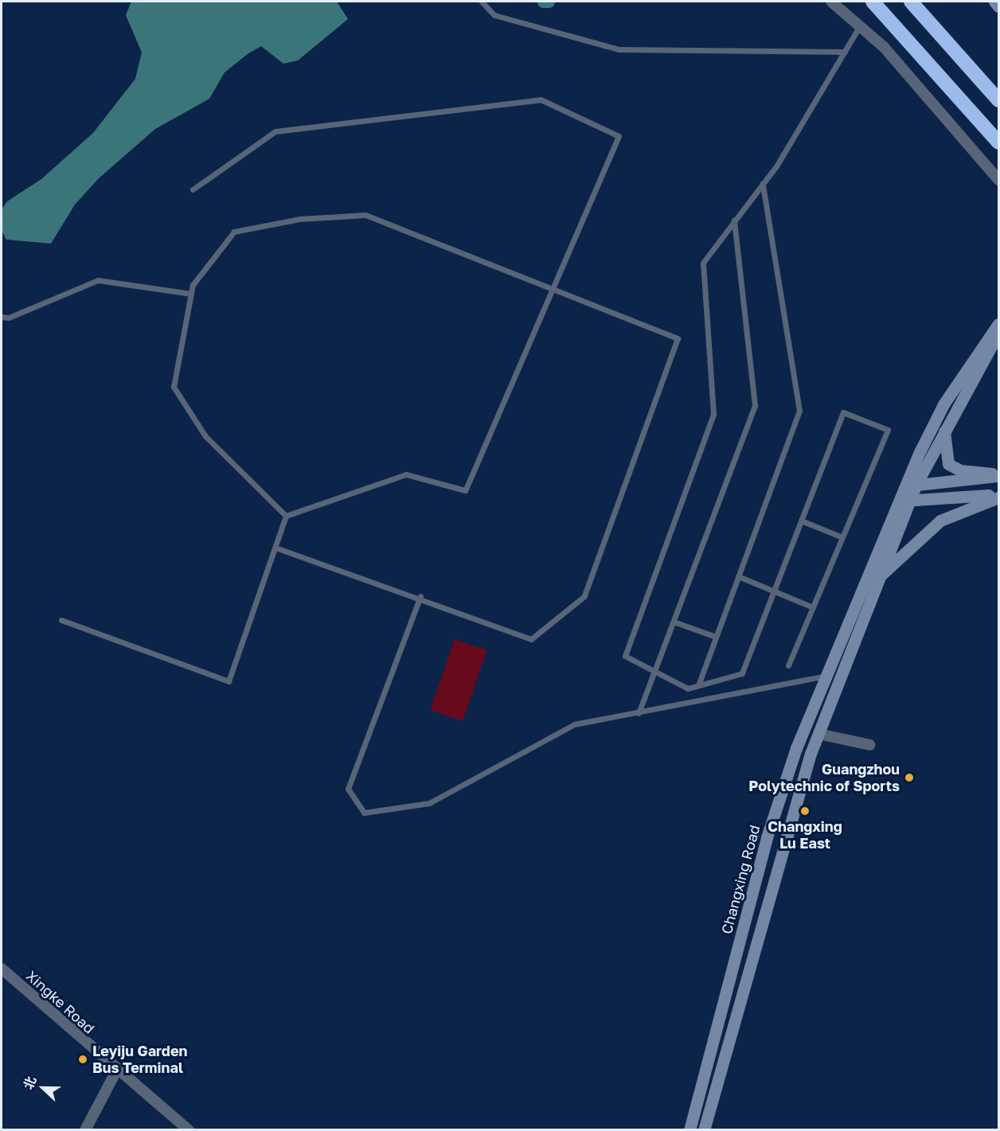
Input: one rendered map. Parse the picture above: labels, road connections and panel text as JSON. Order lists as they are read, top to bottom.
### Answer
{
  "streets": {
    "street": ["Changxing Road", "Xingke Road"]
  },
  "places": ["Guangzhou Polytechnic of Sports", "Changxing Lu East", "Leyiju Garden Bus Terminal"],
  "north": "left"
}
